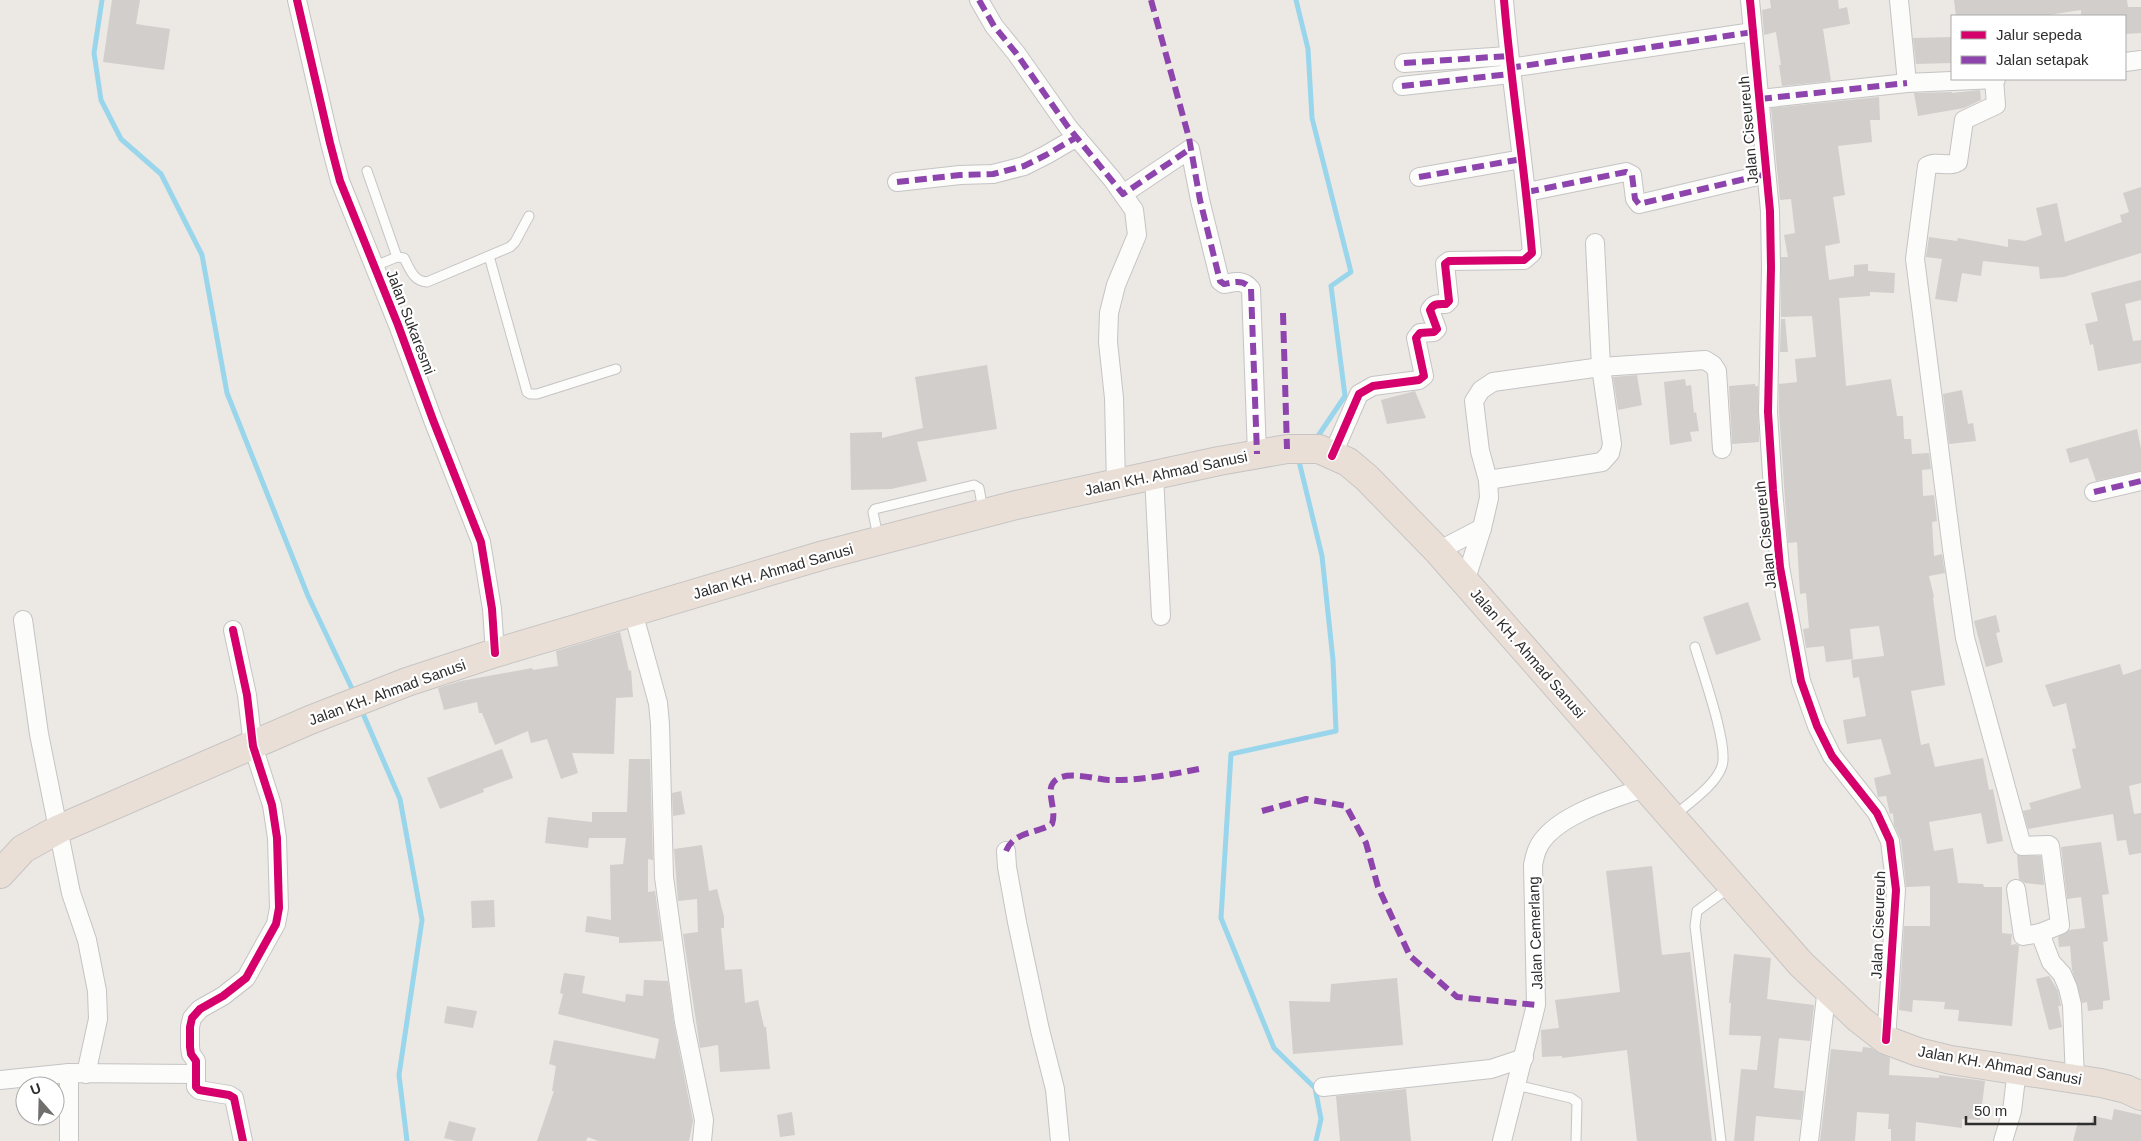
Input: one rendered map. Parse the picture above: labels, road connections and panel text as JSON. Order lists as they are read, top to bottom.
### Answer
{
  "streets": {
    "highway": ["Jalan KH. Ahmad Sanusi"],
    "street": ["Jalan Ciseureuh", "Jalan Sukaresmi", "Jalan Cemerlang"]
  },
  "crossings": [
    ["Jalan Ciseureuh", "Jalan KH. Ahmad Sanusi"],
    ["Jalan Sukaresmi", "Jalan KH. Ahmad Sanusi"],
    ["Jalan KH. Ahmad Sanusi", "Jalan Cemerlang"]
  ],
  "legend": ["Jalur sepeda", "Jalan setapak"],
  "scale_bar": "50 m",
  "north": "top"
}
